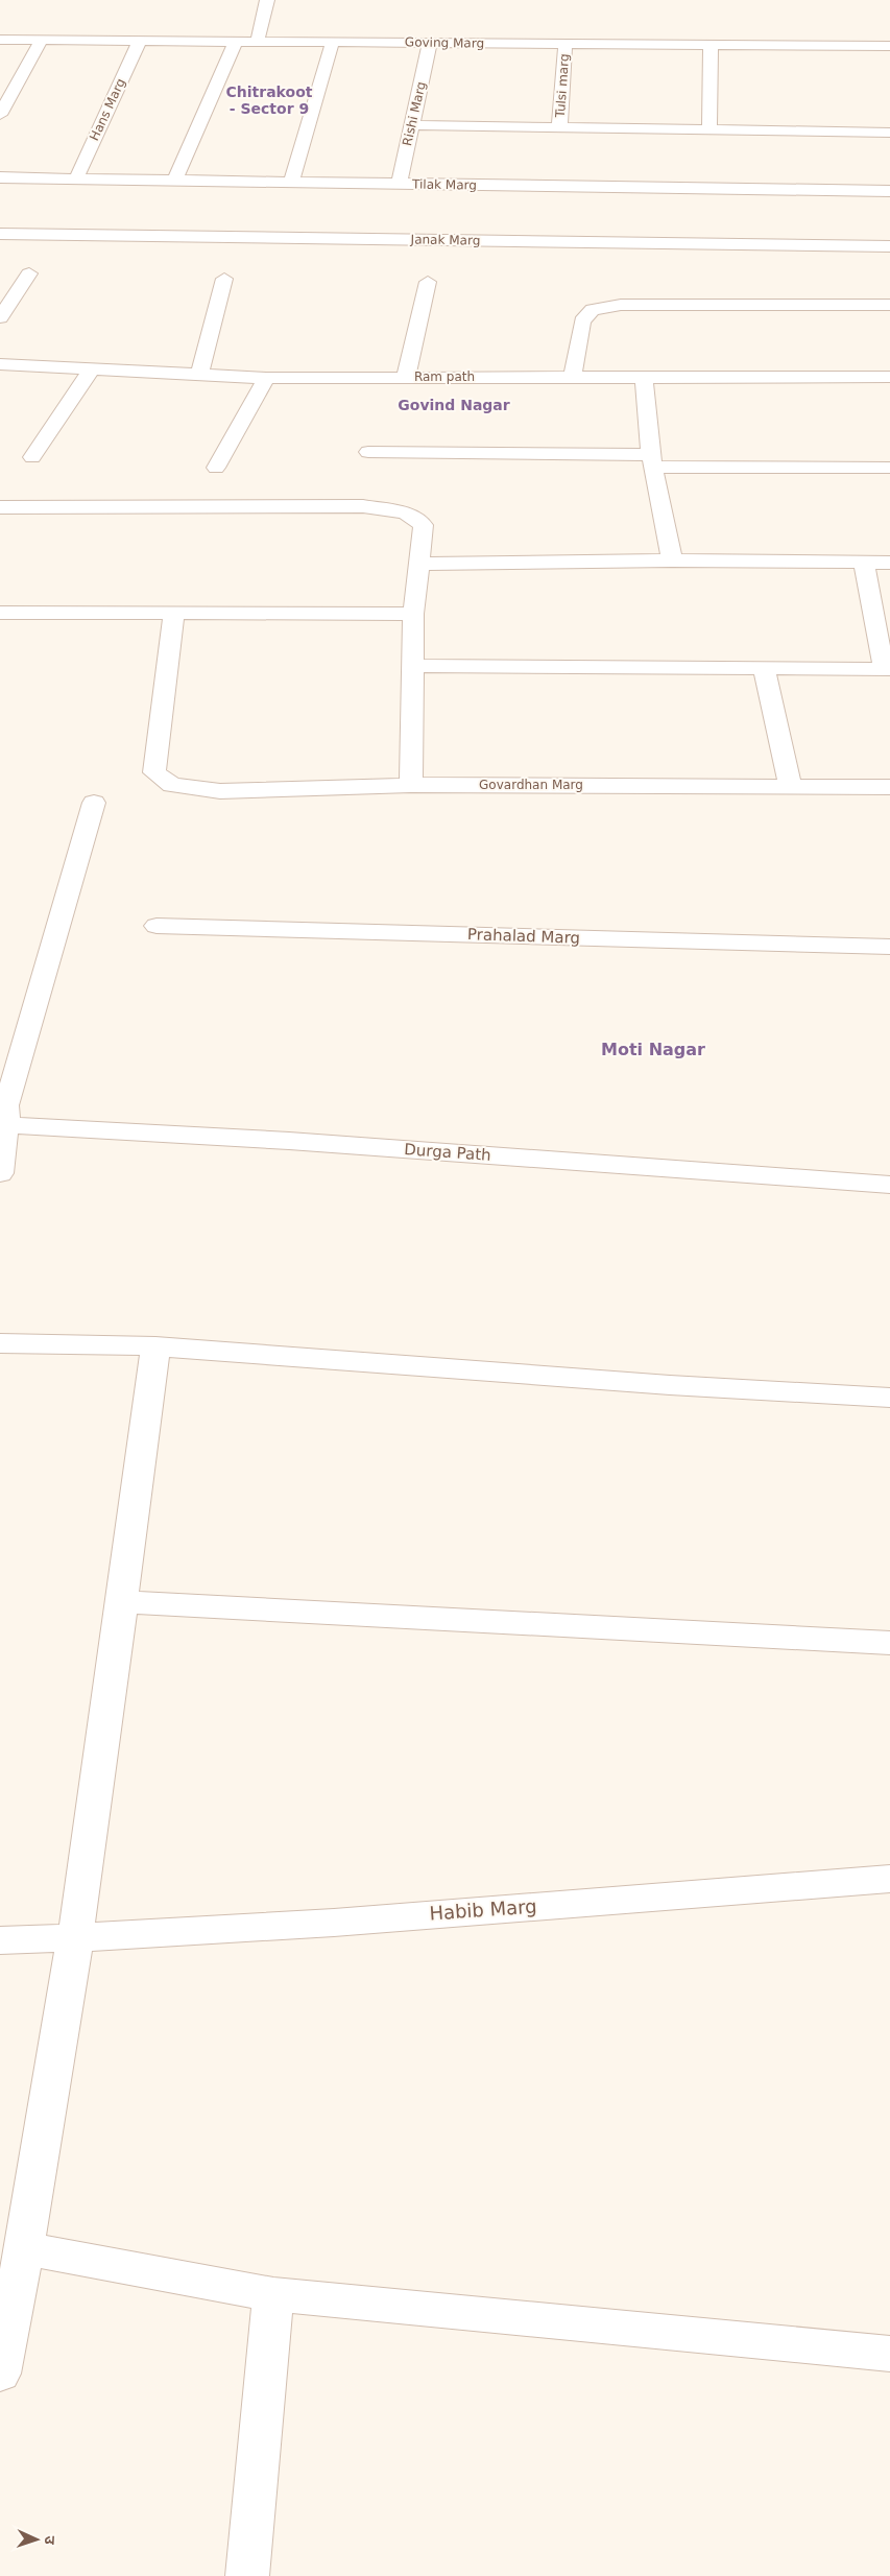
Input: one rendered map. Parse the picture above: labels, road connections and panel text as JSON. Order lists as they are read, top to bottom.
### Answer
{
  "streets": {
    "street": [
      "Goving Marg",
      "Tulsi marg",
      "Hans Marg",
      "Rishi Marg",
      "Tilak Marg",
      "Janak Marg",
      "Ram path",
      "Govardhan Marg",
      "Prahalad Marg",
      "Durga Path",
      "Habib Marg"
    ]
  },
  "crossings": [
    ["Goving Marg", "Tulsi marg"],
    ["Goving Marg", "Hans Marg"],
    ["Goving Marg", "Rishi Marg"],
    ["Hans Marg", "Tilak Marg"],
    ["Rishi Marg", "Tilak Marg"]
  ],
  "districts": ["Chitrakoot - Sector 9", "Govind Nagar", "Moti Nagar"],
  "north": "right"
}
